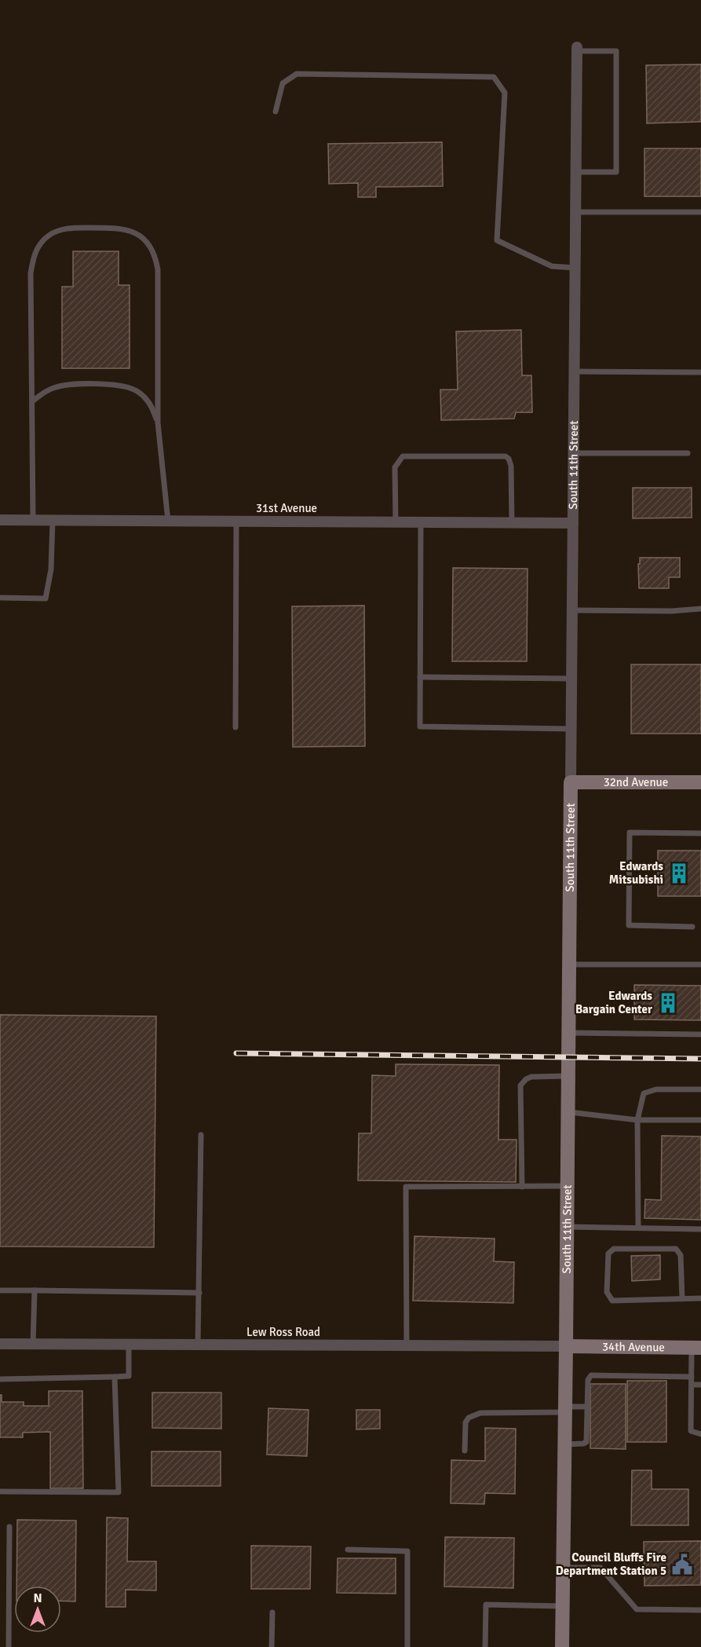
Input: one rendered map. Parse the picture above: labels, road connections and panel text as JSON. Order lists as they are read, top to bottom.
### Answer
{
  "streets": {
    "street": [
      "South 11th Street",
      "31st Avenue",
      "32nd Avenue",
      "Lew Ross Road",
      "34th Avenue"
    ]
  },
  "crossings": [
    ["South 11th Street", "31st Avenue"],
    ["South 11th Street", "32nd Avenue"],
    ["South 11th Street", "Lew Ross Road"],
    ["South 11th Street", "34th Avenue"],
    ["Lew Ross Road", "34th Avenue"]
  ],
  "places": {
    "building": ["Edwards Mitsubishi", "Edwards Bargain Center"],
    "public building": ["Council Bluffs Fire Department Station 5"]
  },
  "north": "top"
}
